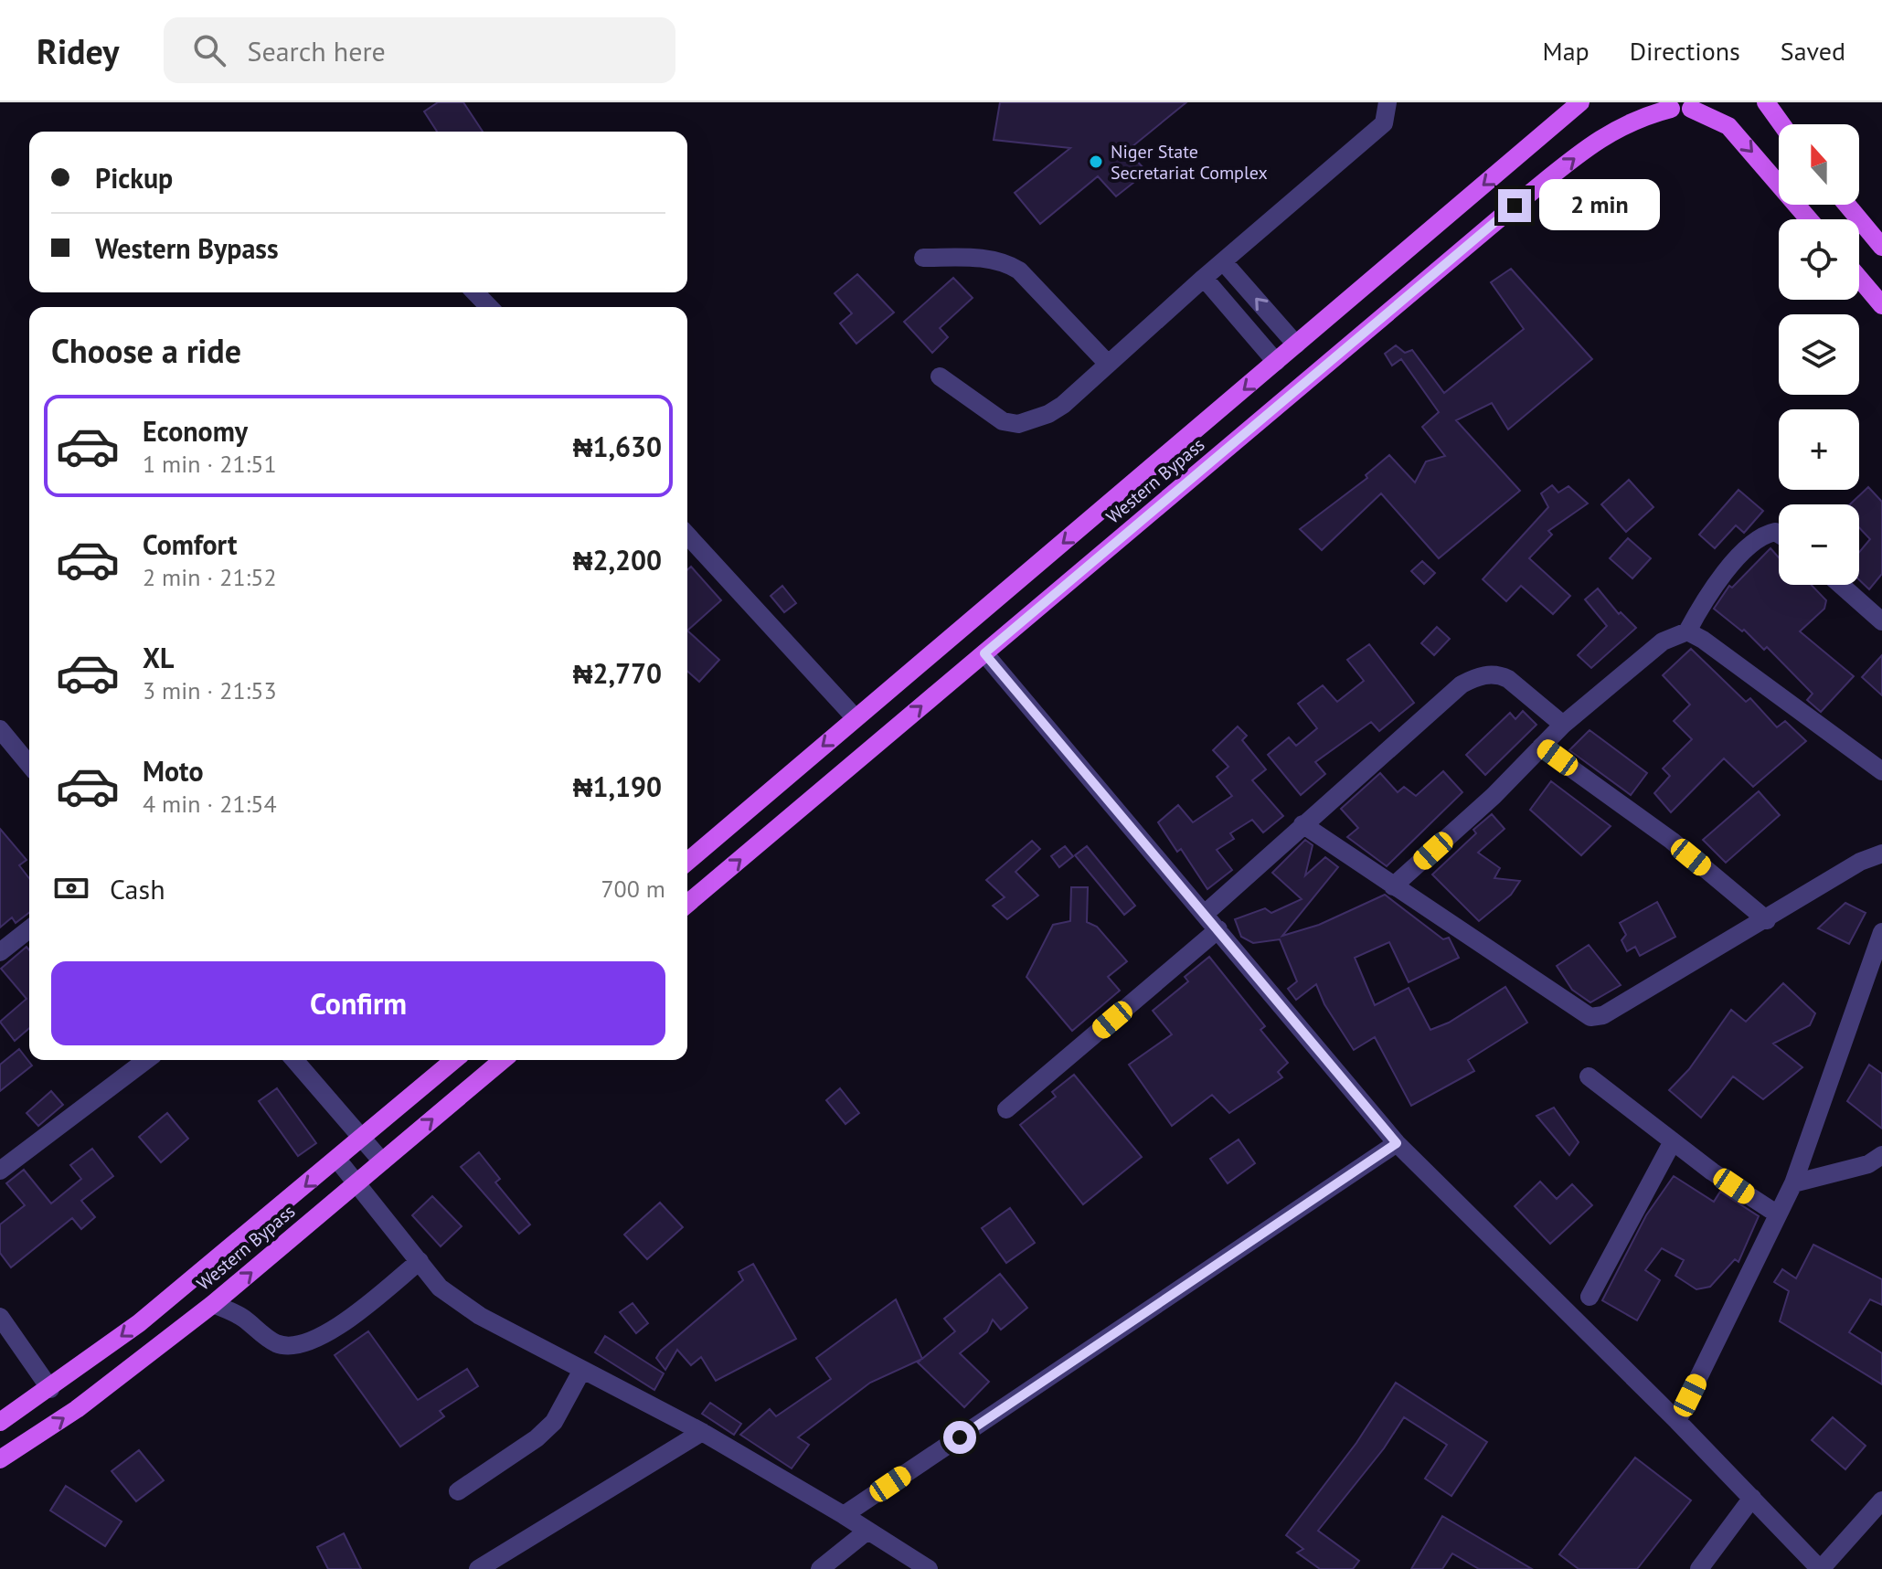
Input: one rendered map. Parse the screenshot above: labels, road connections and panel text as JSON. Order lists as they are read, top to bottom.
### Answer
{
  "streets": {
    "main road": ["Western Bypass"]
  },
  "places": ["Niger State Secretariat Complex"],
  "north": "top",
  "page": {
    "header": "Ridey",
    "search": "Search here",
    "nav": ["Map", "Directions", "Saved"],
    "map_buttons": ["+", "−"],
    "banner": ["Pickup", "Western Bypass"],
    "bubble": "2 min",
    "heading": "Choose a ride",
    "list": [
      {
        "name": "Economy",
        "note": "1 min · 21:51",
        "value": "₦1,630"
      },
      {
        "name": "Comfort",
        "note": "2 min · 21:52",
        "value": "₦2,200"
      },
      {
        "name": "XL",
        "note": "3 min · 21:53",
        "value": "₦2,770"
      },
      {
        "name": "Moto",
        "note": "4 min · 21:54",
        "value": "₦1,190"
      }
    ],
    "pay": ["Cash", "700 m"],
    "buttons": "Confirm"
  }
}
